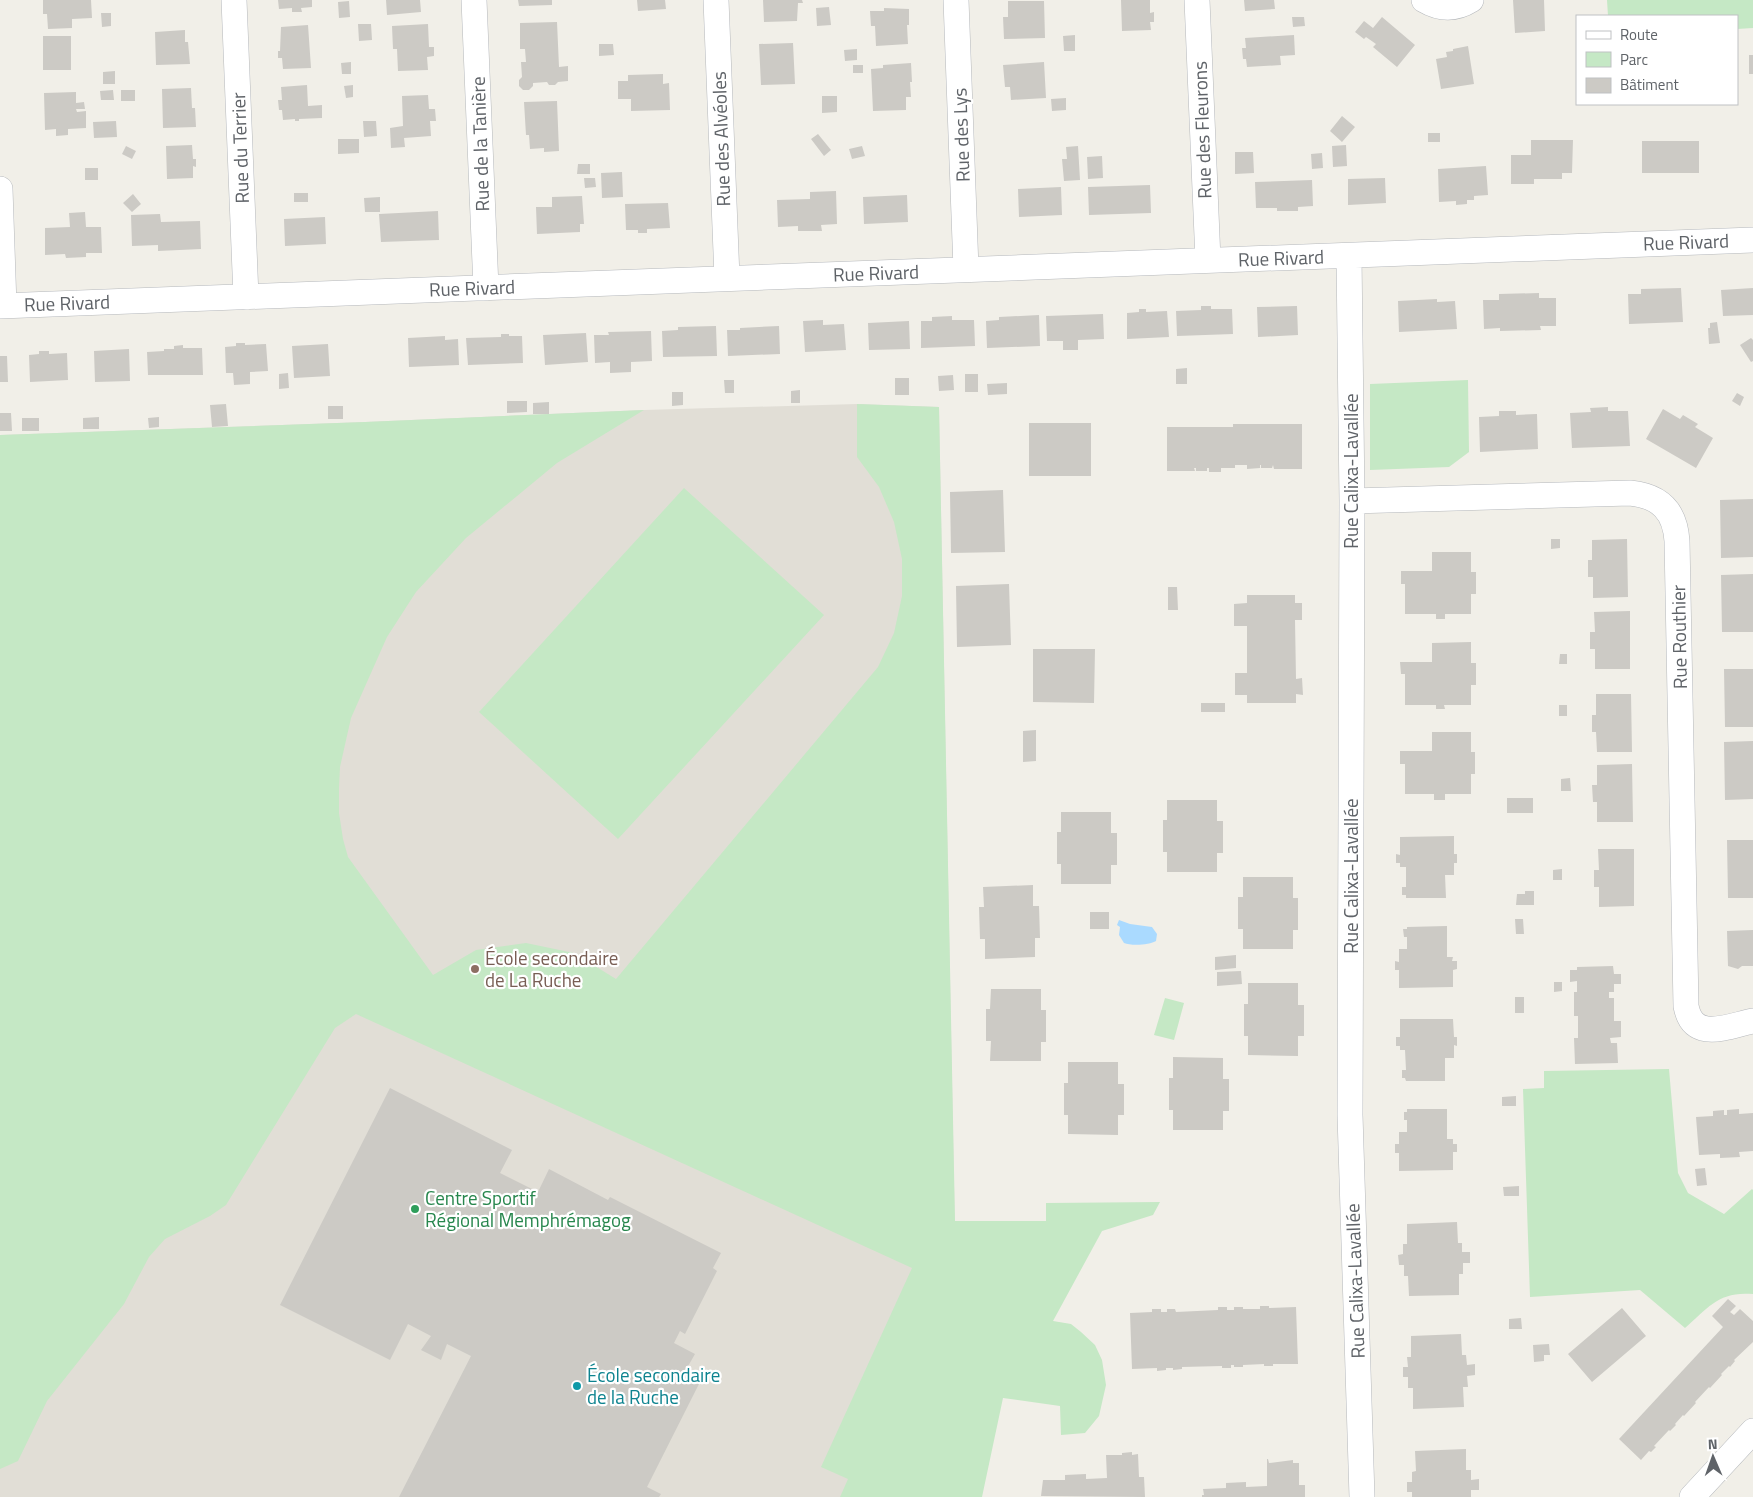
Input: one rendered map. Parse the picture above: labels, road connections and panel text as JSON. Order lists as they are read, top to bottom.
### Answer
{
  "streets": {
    "street": [
      "Rue des Fleurons",
      "Rue des Lys",
      "Rue des Alvéoles",
      "Rue de la Tanière",
      "Rue du Terrier",
      "Rue Rivard",
      "Rue Calixa-Lavallée",
      "Rue Routhier"
    ]
  },
  "crossings": [
    ["Rue des Fleurons", "Rue Rivard"],
    ["Rue des Lys", "Rue Rivard"],
    ["Rue des Alvéoles", "Rue Rivard"],
    ["Rue de la Tanière", "Rue Rivard"],
    ["Rue du Terrier", "Rue Rivard"],
    ["Rue Rivard", "Rue Calixa-Lavallée"],
    ["Rue Calixa-Lavallée", "Rue Routhier"]
  ],
  "places": ["École secondaire de La Ruche", "Centre Sportif Régional Memphrémagog", "École secondaire de la Ruche"],
  "legend": ["Route", "Parc", "Bâtiment"],
  "north": "top"
}
